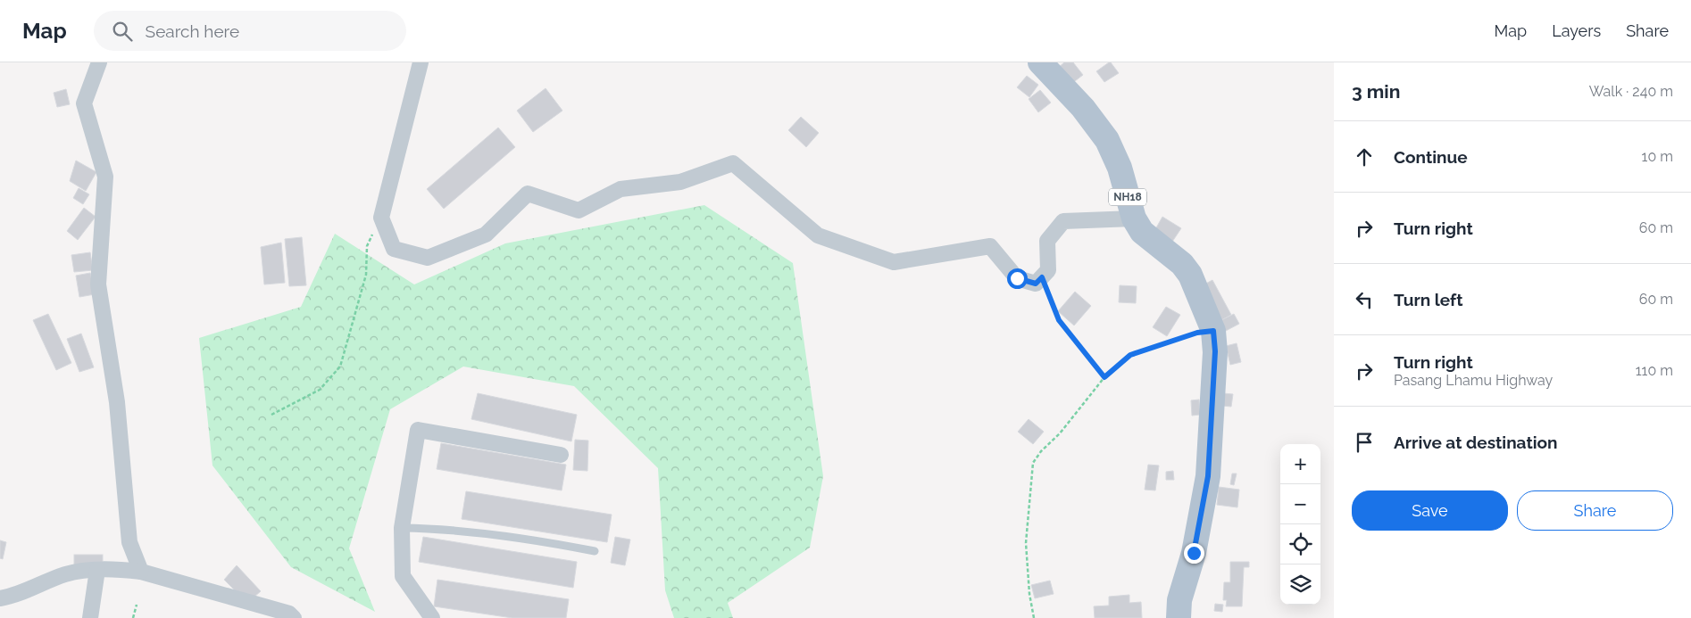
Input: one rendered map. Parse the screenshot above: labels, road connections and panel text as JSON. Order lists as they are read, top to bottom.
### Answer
{
  "streets": {
    "main road": ["NH18"]
  },
  "page": {
    "header": "Map",
    "search": "Search here",
    "nav": ["Map", "Layers", "Share"],
    "heading": ["3 min", "Walk · 240 m"],
    "list": [
      ["Continue", "10 m"],
      ["Turn right", "60 m"],
      ["Turn left", "60 m"],
      ["Turn right", "Pasang Lhamu Highway", "110 m"],
      "Arrive at destination"
    ],
    "map_buttons": ["+", "−"],
    "buttons": ["Save", "Share"]
  }
}
